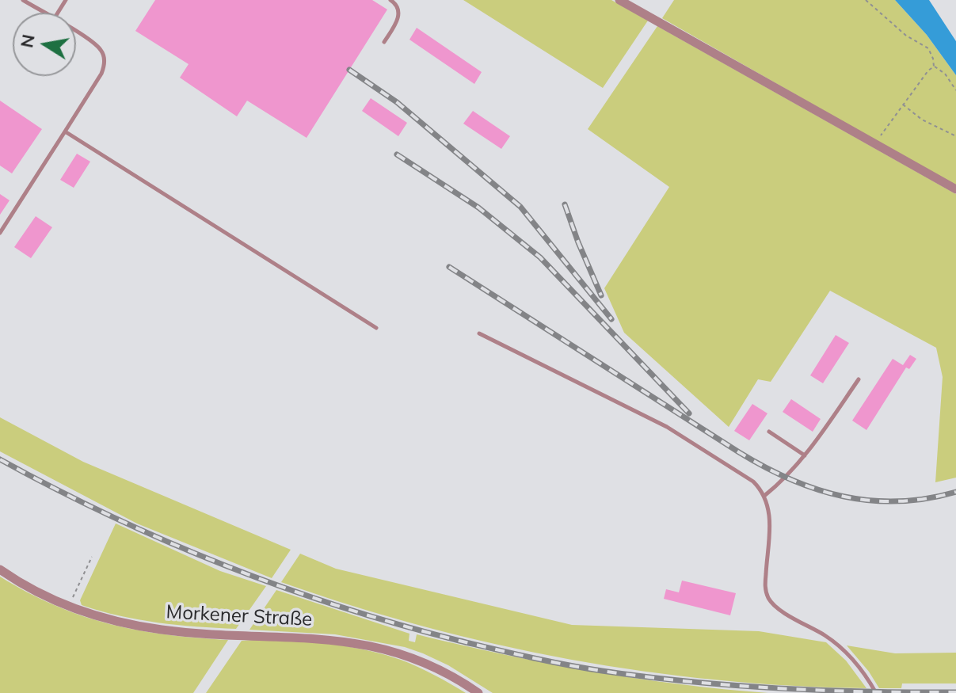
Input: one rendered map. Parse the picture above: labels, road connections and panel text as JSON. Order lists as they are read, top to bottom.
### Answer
{
  "streets": {
    "street": ["Morkener Straße"]
  },
  "north": "left"
}
